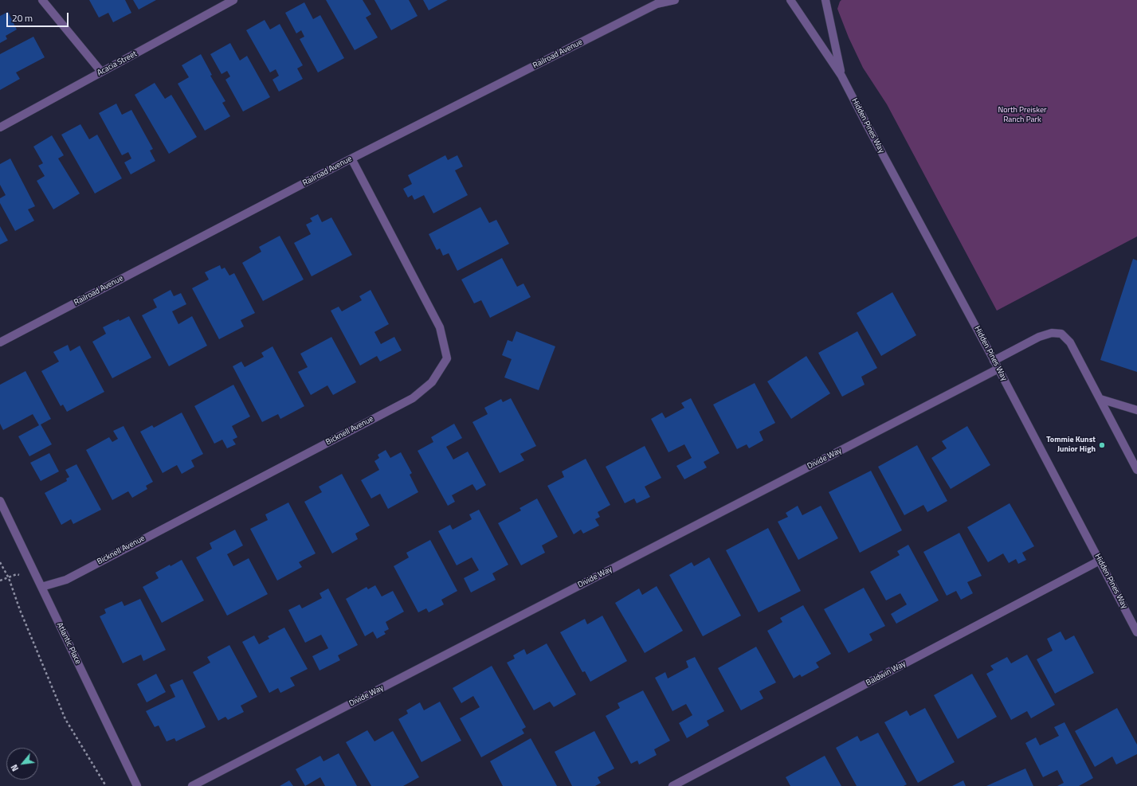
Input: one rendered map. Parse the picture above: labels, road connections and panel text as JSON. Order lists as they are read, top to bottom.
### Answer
{
  "streets": {
    "street": [
      "Railroad Avenue",
      "Acacia Street",
      "Hidden Pines Way",
      "Bicknell Avenue",
      "Divide Way",
      "Atlantic Place",
      "Baldwin Way"
    ]
  },
  "crossings": [
    ["Railroad Avenue", "Bicknell Avenue"],
    ["Hidden Pines Way", "Divide Way"],
    ["Hidden Pines Way", "Baldwin Way"],
    ["Bicknell Avenue", "Atlantic Place"]
  ],
  "parks": ["North Preisker Ranch Park"],
  "places": ["Tommie Kunst Junior High"],
  "scale_bar": "20 m",
  "north": "bottom left"
}
